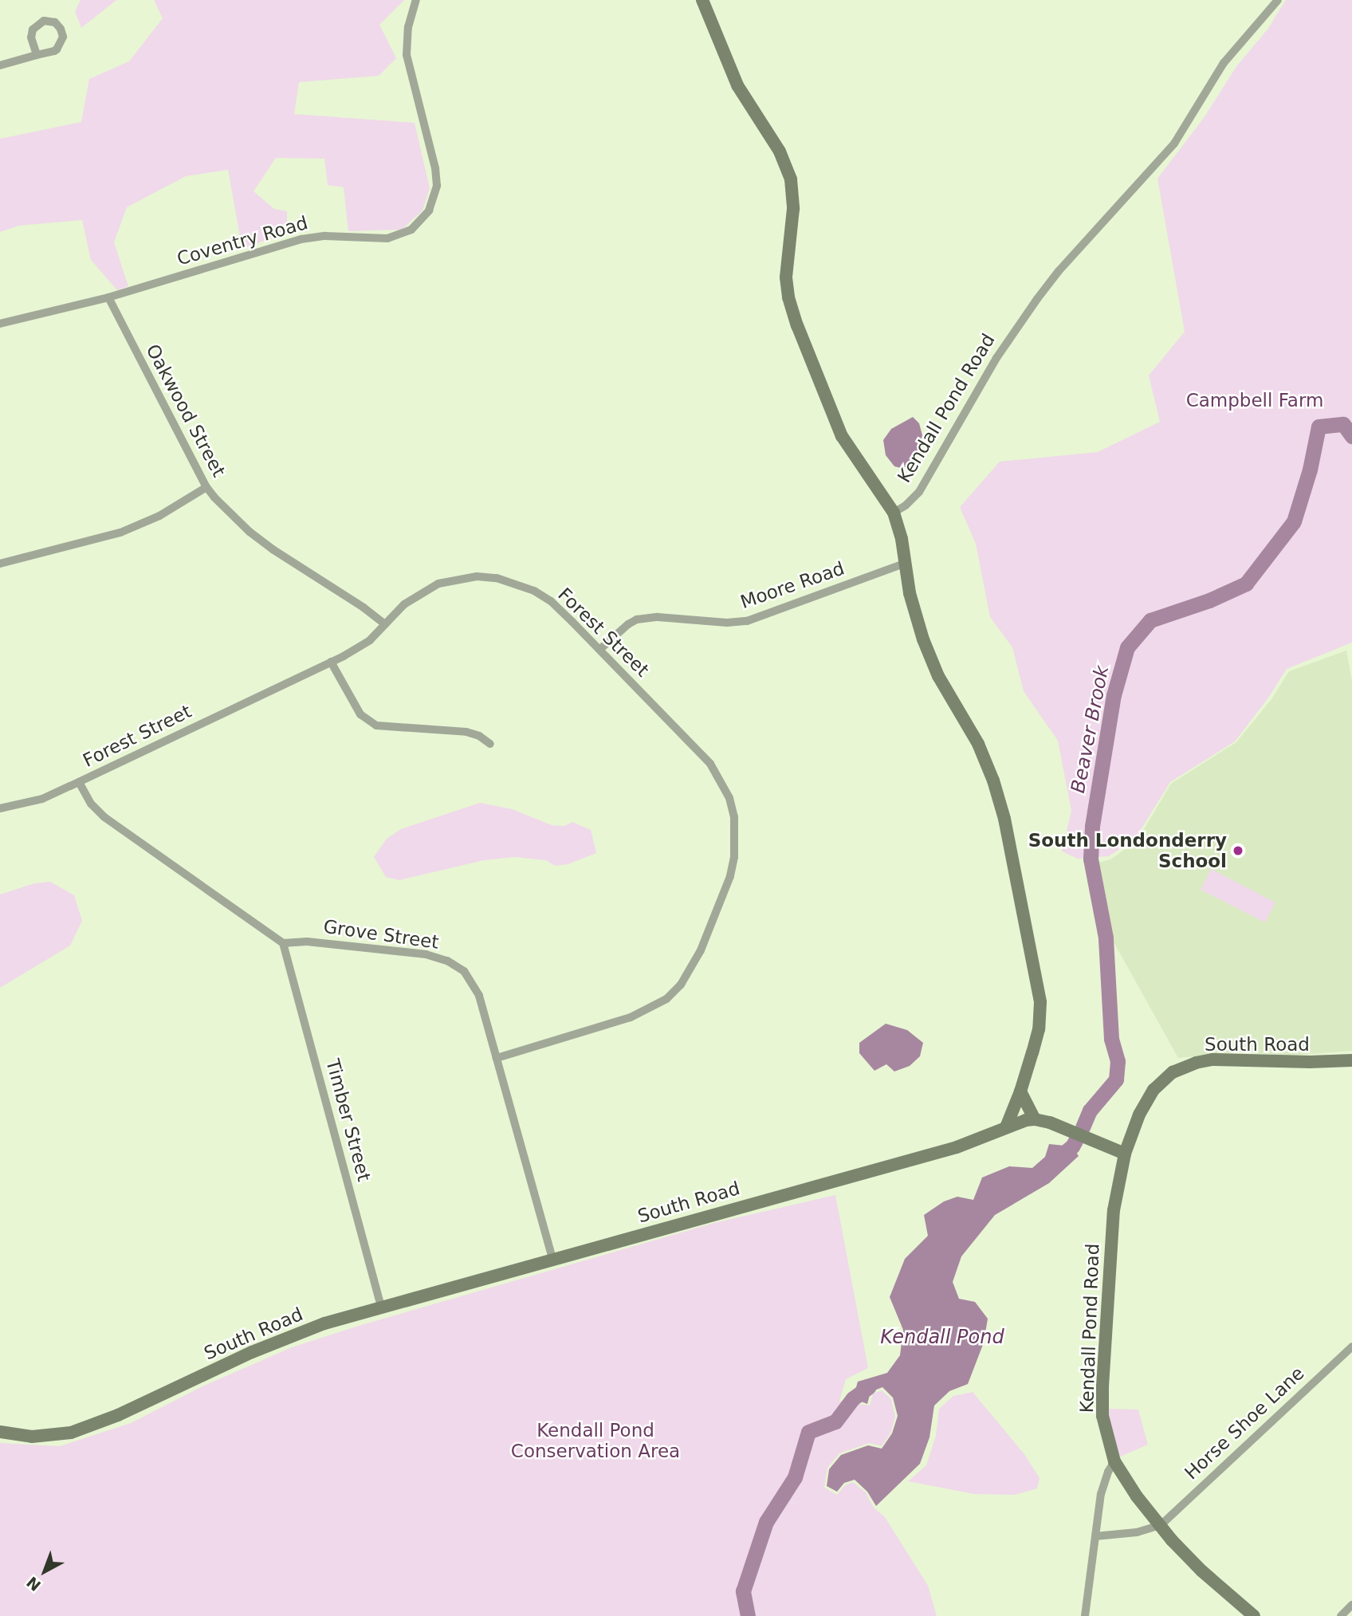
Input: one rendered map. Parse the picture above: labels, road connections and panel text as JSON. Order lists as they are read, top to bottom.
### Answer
{
  "streets": {
    "street": [
      "Coventry Road",
      "Kendall Pond Road",
      "Oakwood Street",
      "Moore Road",
      "Forest Street",
      "Grove Street",
      "South Road",
      "Timber Street",
      "Horse Shoe Lane"
    ]
  },
  "crossings": [
    ["Coventry Road", "Oakwood Street"],
    ["Kendall Pond Road", "South Road"],
    ["Kendall Pond Road", "Horse Shoe Lane"],
    ["Oakwood Street", "Forest Street"],
    ["Moore Road", "Forest Street"],
    ["Forest Street", "Grove Street"],
    ["Grove Street", "South Road"],
    ["Grove Street", "Timber Street"],
    ["South Road", "Timber Street"]
  ],
  "water": ["Beaver Brook", "Kendall Pond"],
  "parks": ["Campbell Farm", "Kendall Pond Conservation Area"],
  "places": ["South Londonderry School"],
  "north": "bottom left"
}
